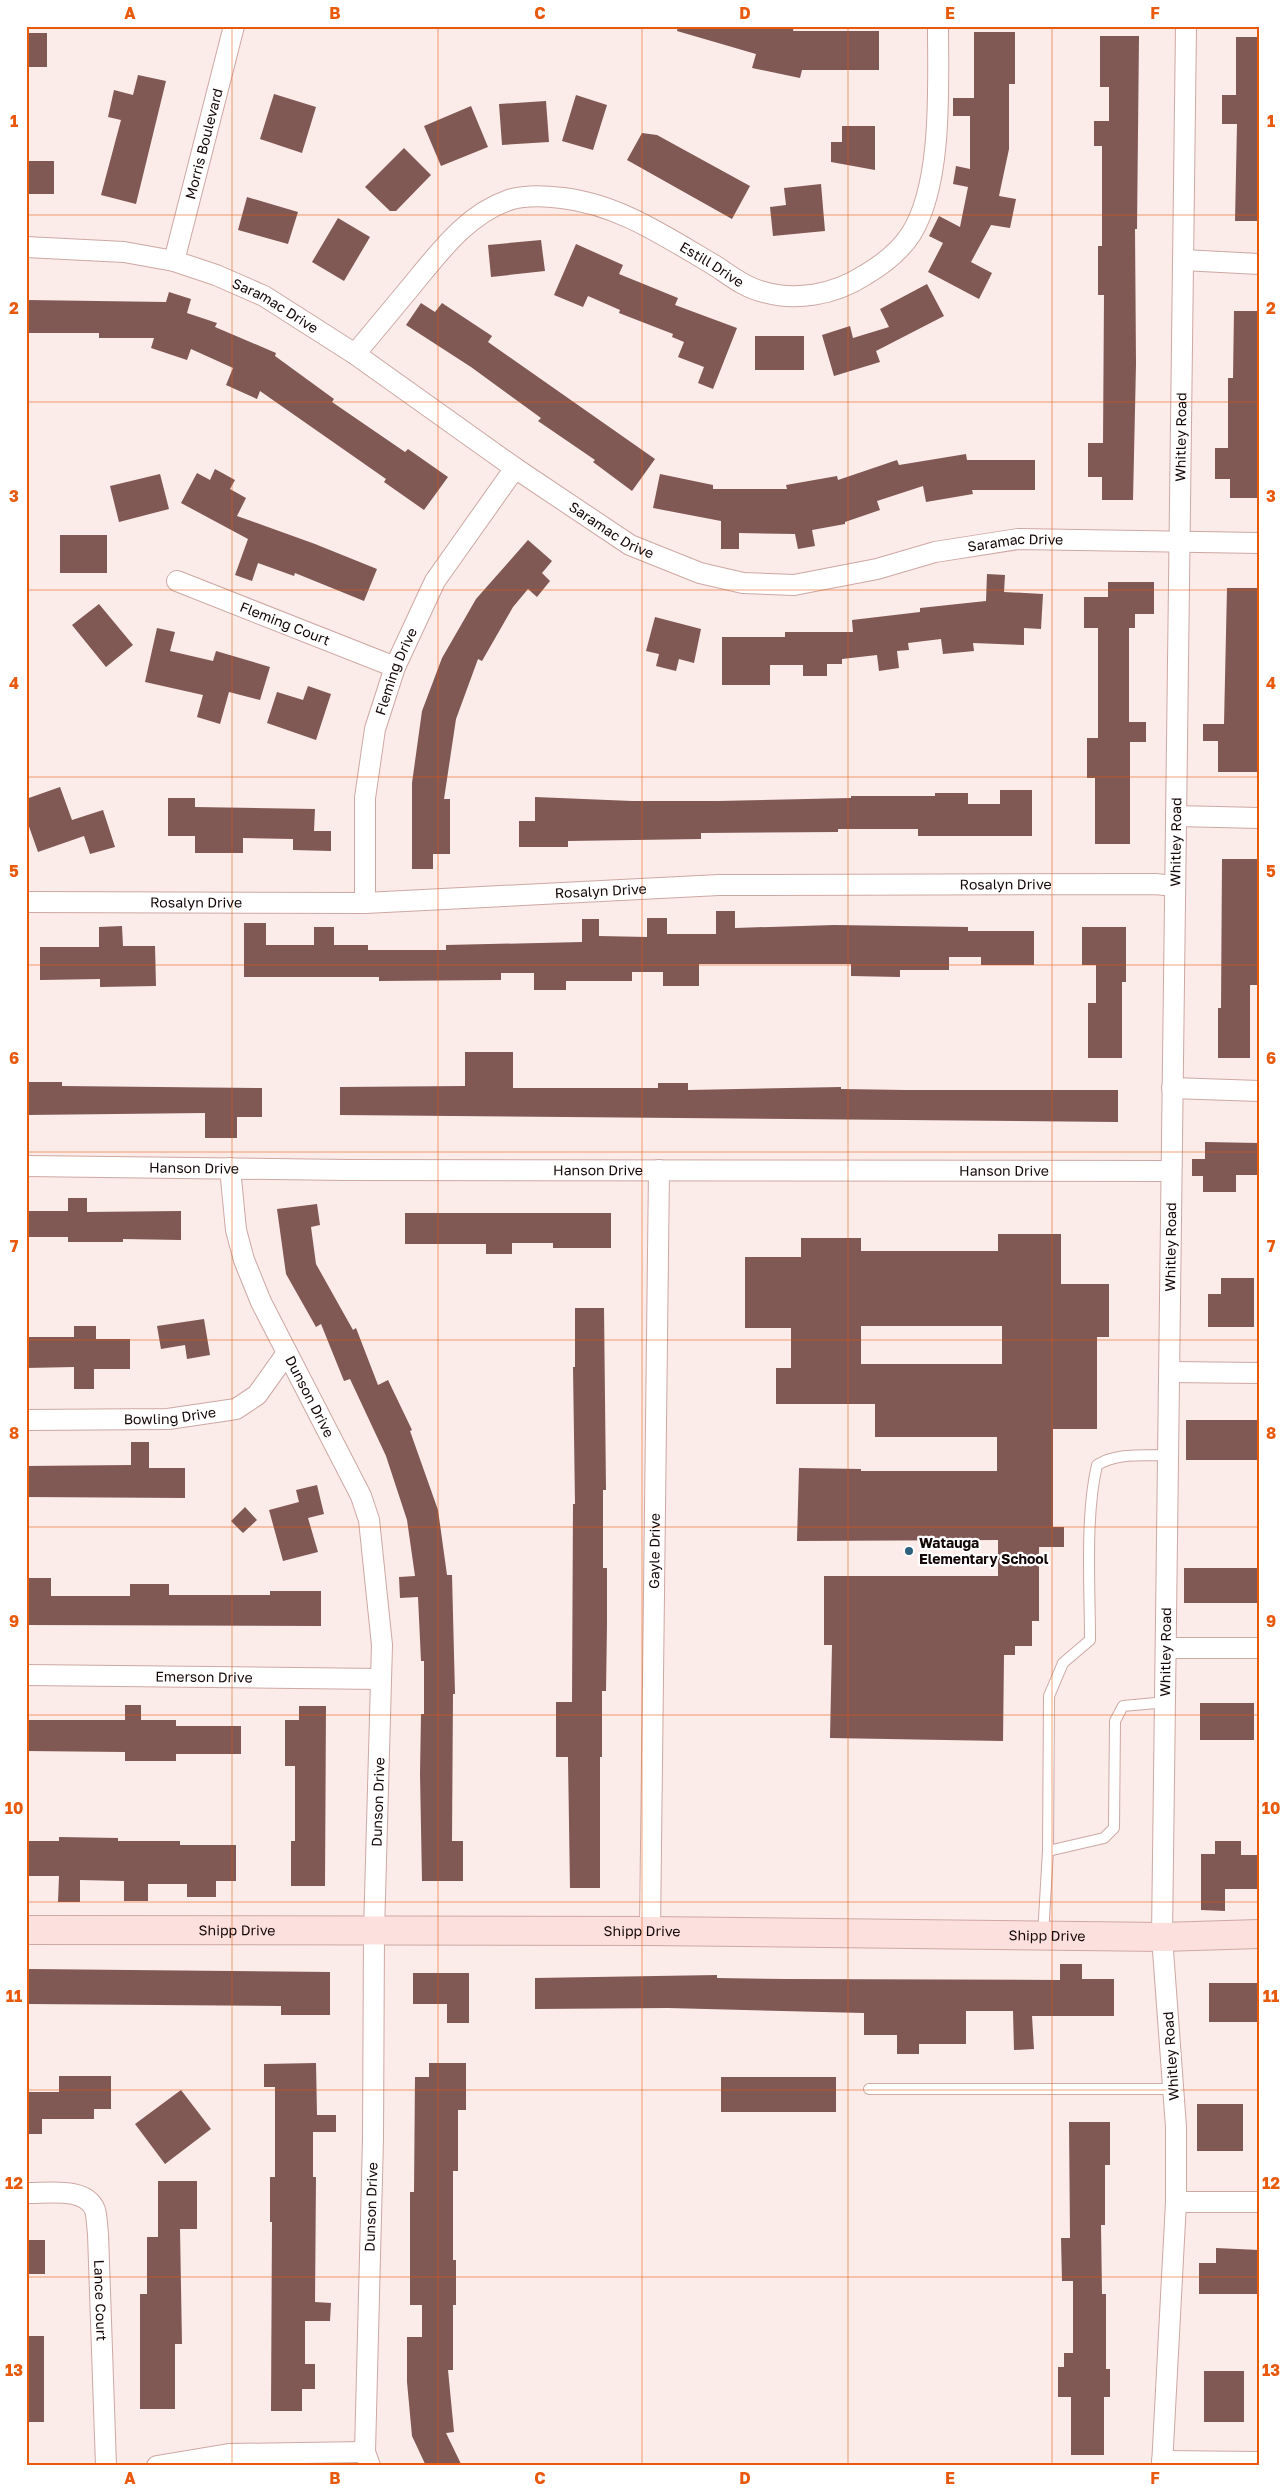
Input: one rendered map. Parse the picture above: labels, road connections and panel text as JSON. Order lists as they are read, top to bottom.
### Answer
{
  "streets": {
    "street": [
      "Morris Boulevard",
      "Estill Drive",
      "Saramac Drive",
      "Whitley Road",
      "Fleming Court",
      "Fleming Drive",
      "Rosalyn Drive",
      "Hanson Drive",
      "Dunson Drive",
      "Bowling Drive",
      "Gayle Drive",
      "Emerson Drive",
      "Shipp Drive",
      "Lance Court"
    ]
  },
  "crossings": [
    ["Morris Boulevard", "Saramac Drive"],
    ["Estill Drive", "Saramac Drive"],
    ["Saramac Drive", "Whitley Road"],
    ["Saramac Drive", "Fleming Drive"],
    ["Whitley Road", "Rosalyn Drive"],
    ["Whitley Road", "Hanson Drive"],
    ["Whitley Road", "Shipp Drive"],
    ["Fleming Court", "Fleming Drive"],
    ["Fleming Drive", "Rosalyn Drive"],
    ["Hanson Drive", "Dunson Drive"],
    ["Hanson Drive", "Gayle Drive"],
    ["Dunson Drive", "Bowling Drive"],
    ["Dunson Drive", "Emerson Drive"],
    ["Dunson Drive", "Shipp Drive"],
    ["Gayle Drive", "Shipp Drive"]
  ],
  "places": ["Watauga Elementary School"],
  "grid": {
    "columns": [
      "A",
      "B",
      "C",
      "D",
      "E",
      "F"
    ],
    "rows": [
      "1",
      "2",
      "3",
      "4",
      "5",
      "6",
      "7",
      "8",
      "9",
      "10",
      "11",
      "12",
      "13"
    ]
  }
}
